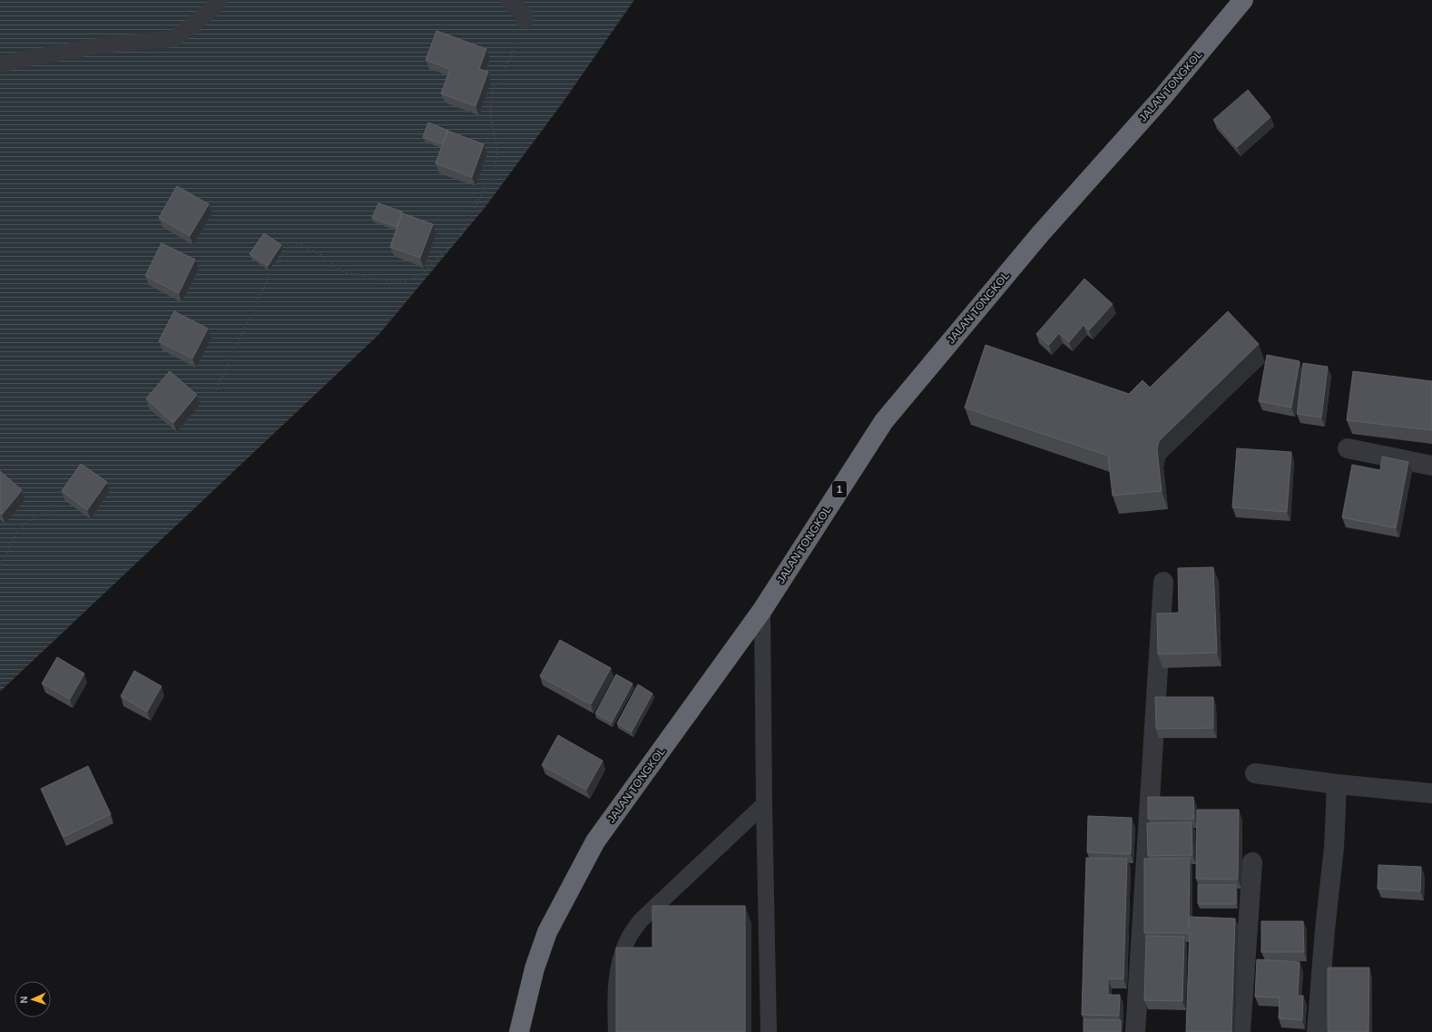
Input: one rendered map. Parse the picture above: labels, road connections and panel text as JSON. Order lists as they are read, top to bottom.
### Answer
{
  "streets": {
    "highway": ["JALAN TONGKOL", "1"]
  },
  "north": "left"
}
